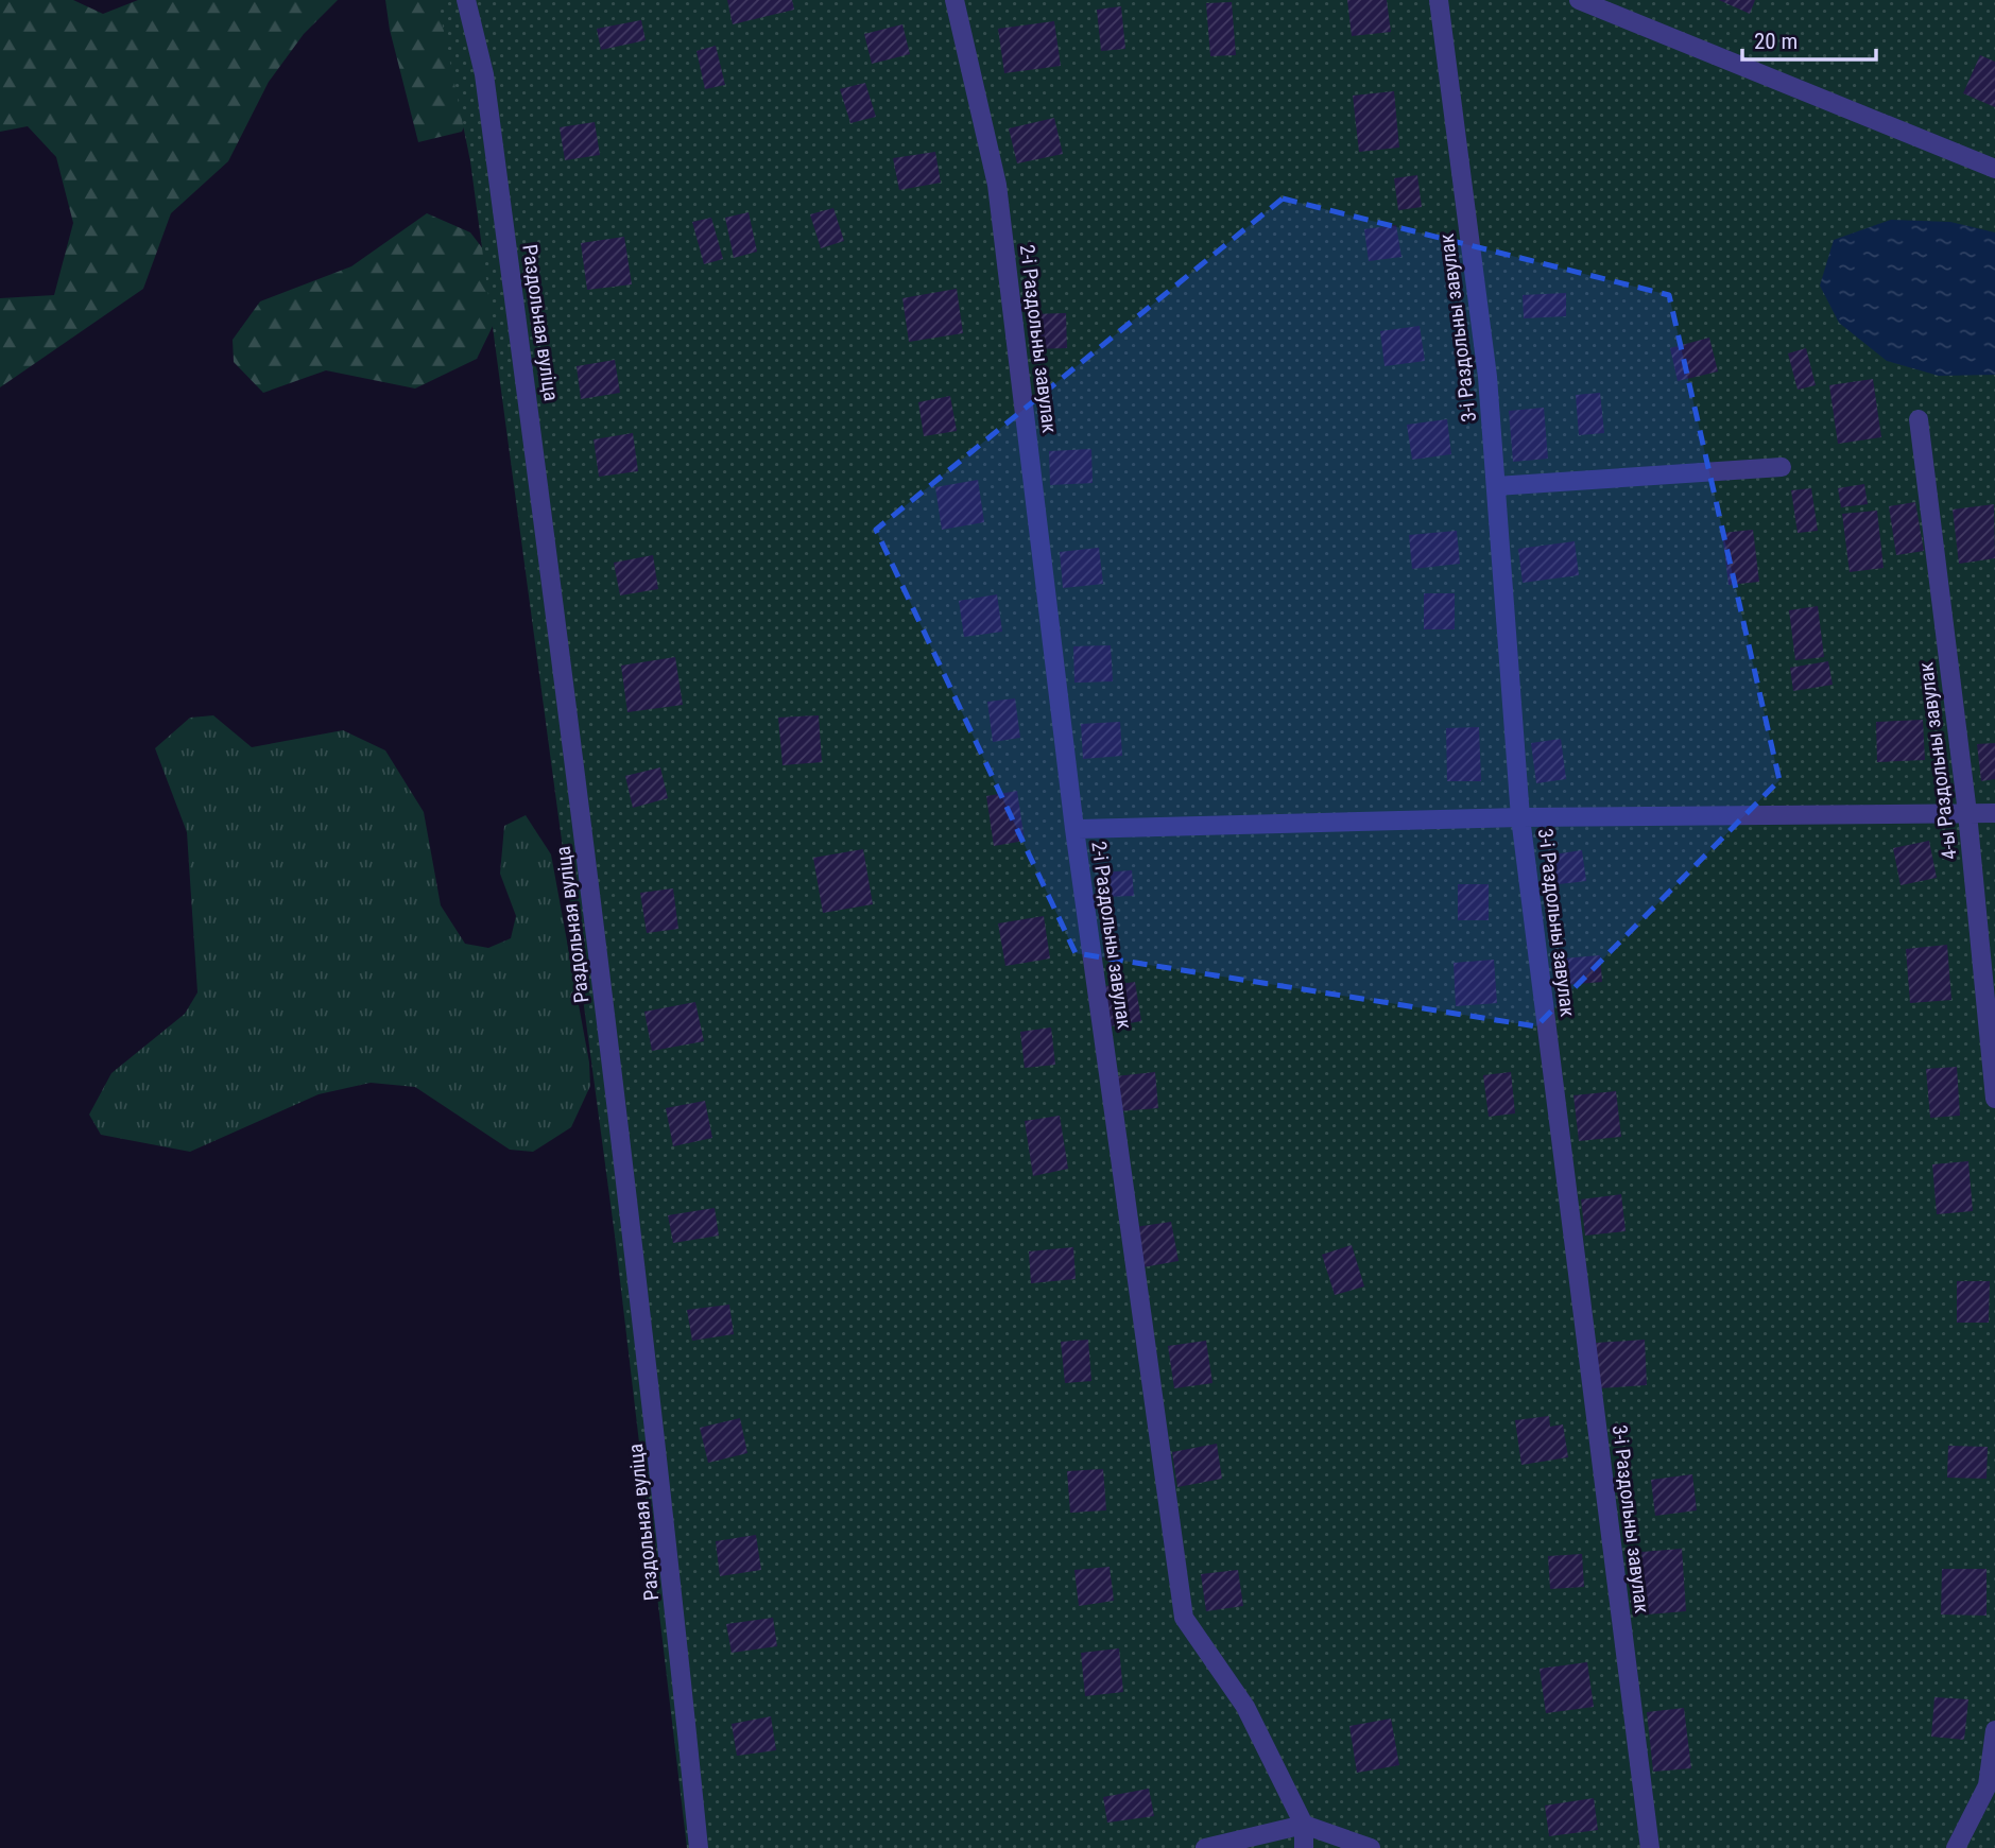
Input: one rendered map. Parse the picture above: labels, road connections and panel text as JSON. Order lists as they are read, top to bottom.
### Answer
{
  "streets": {
    "street": [
      "Раздольная вуліца",
      "3-і Раздольны завулак",
      "2-і Раздольны завулак",
      "4-ы Раздольны завулак"
    ]
  },
  "scale_bar": "20 m"
}
